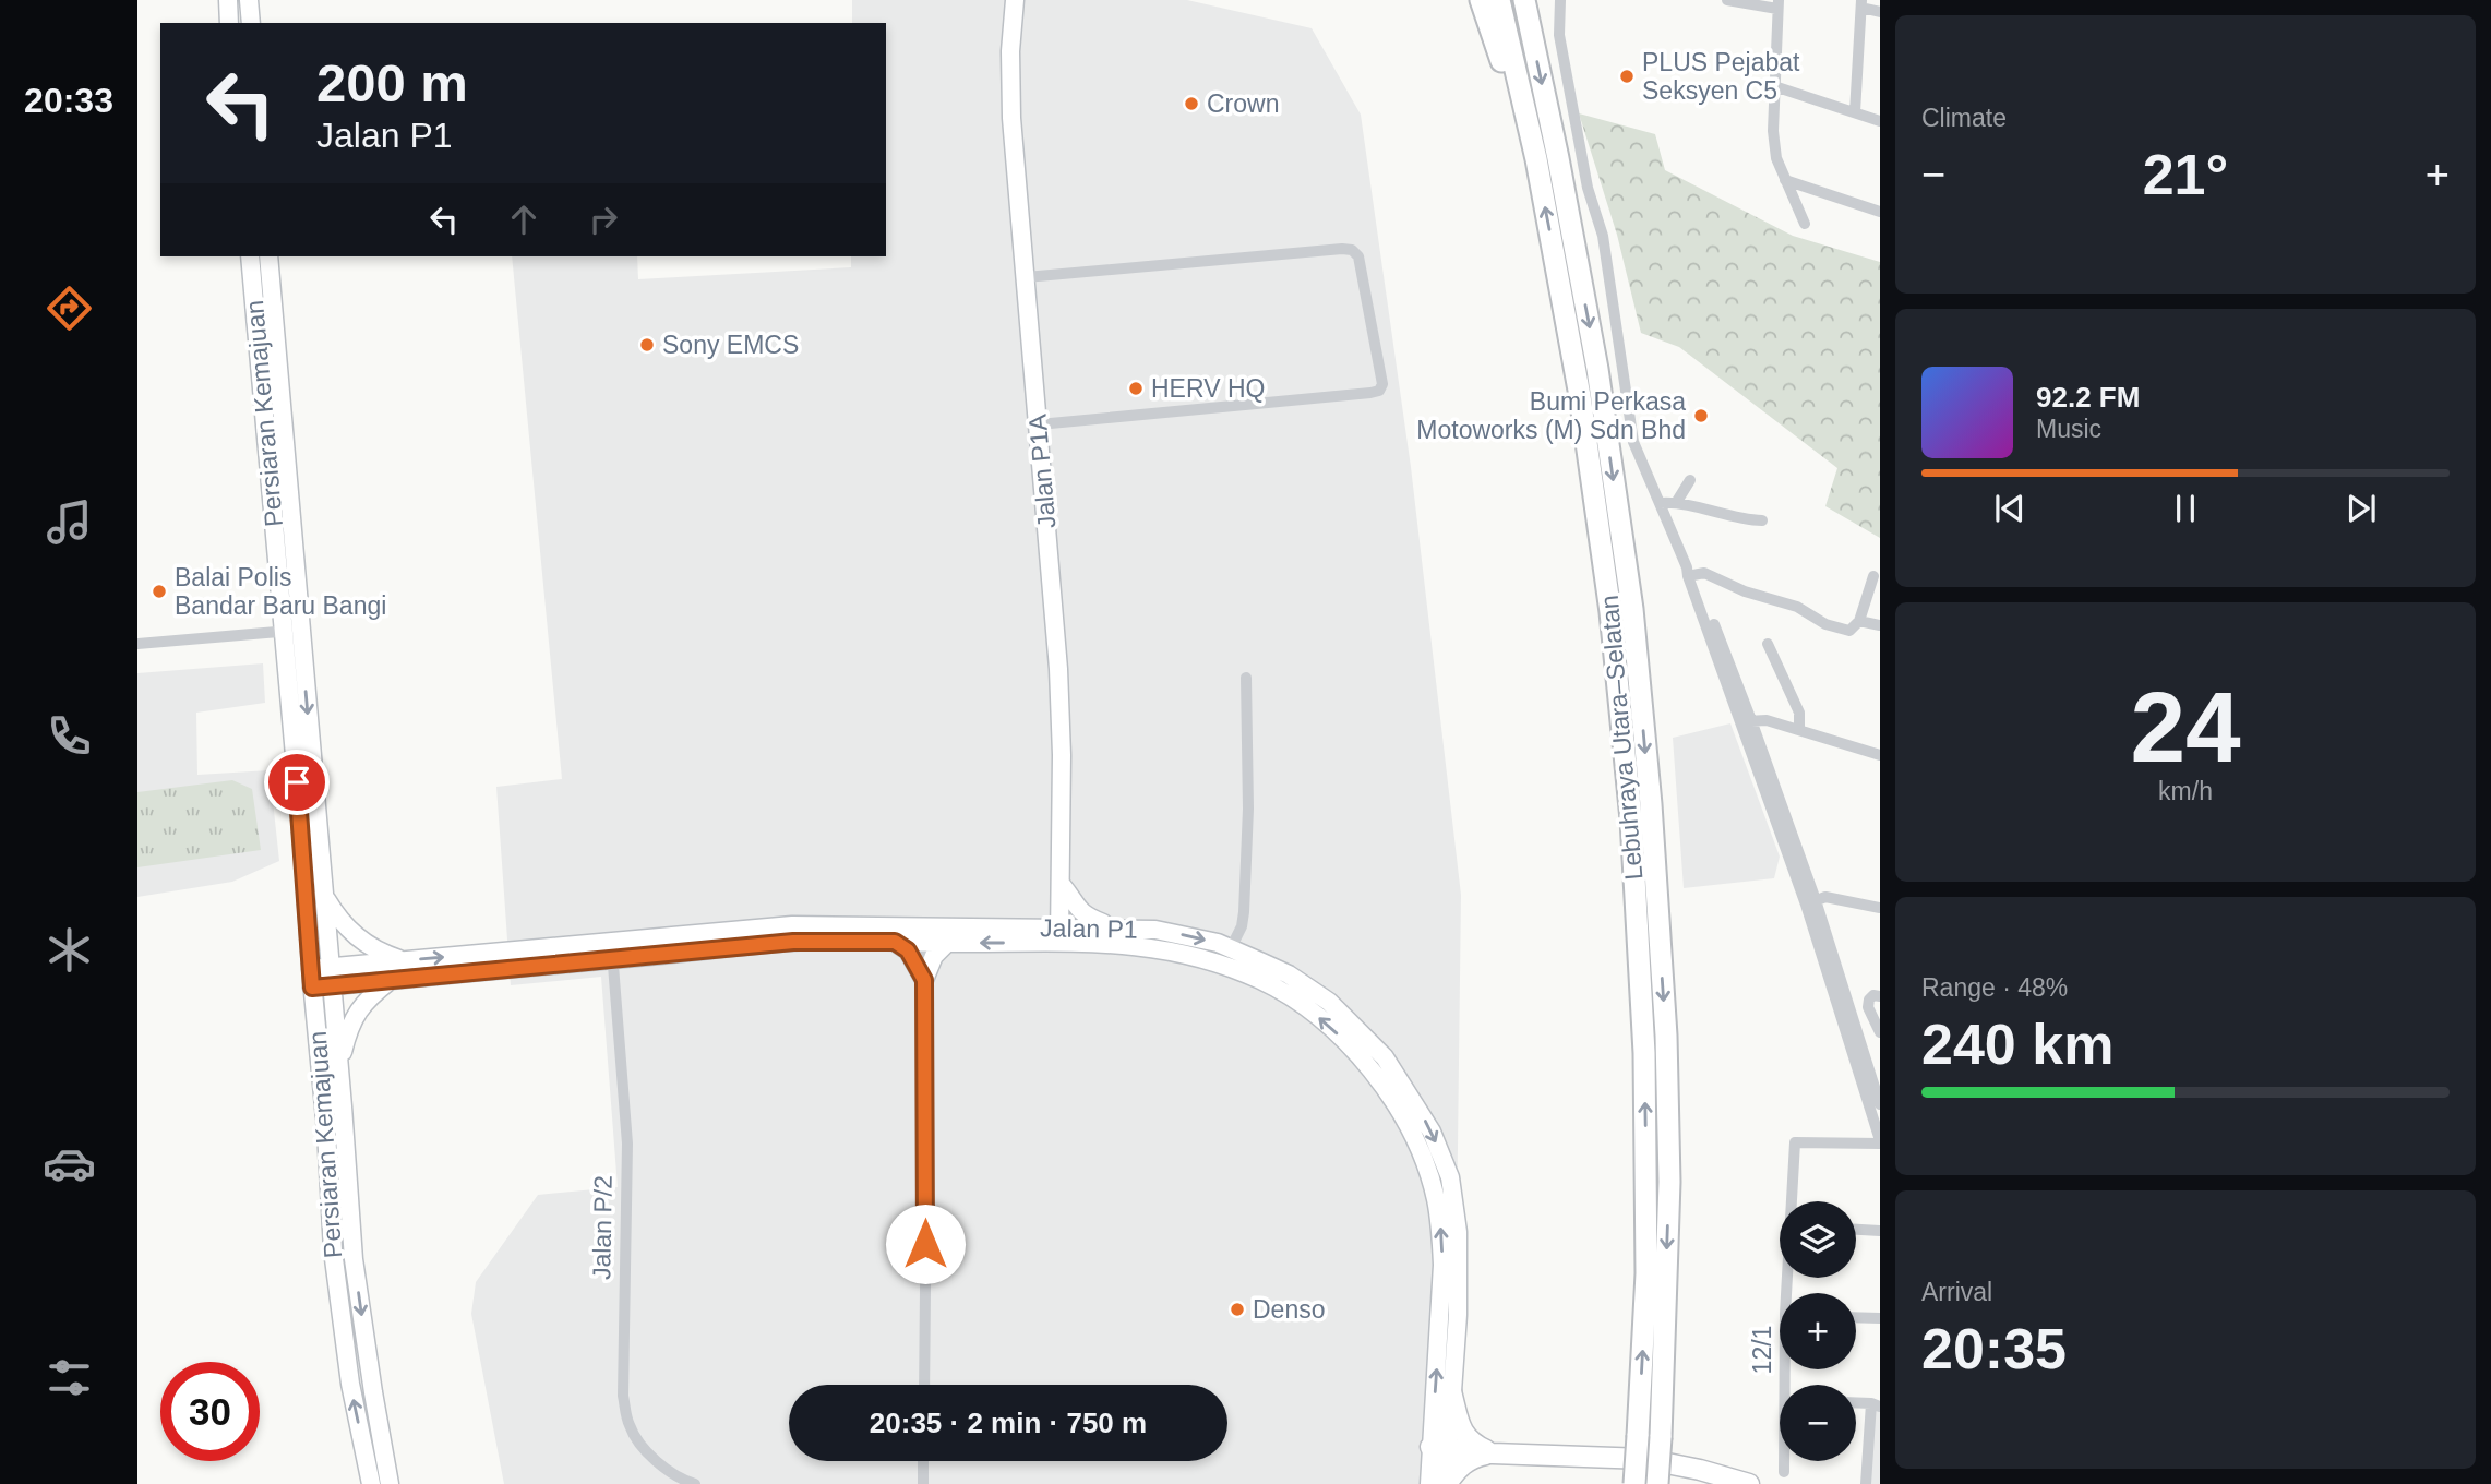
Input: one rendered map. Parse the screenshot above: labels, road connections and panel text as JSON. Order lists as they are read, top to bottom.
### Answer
{
  "streets": {
    "highway": ["Lebuhraya Utara–Selatan"],
    "main road": ["Persiaran Kemajuan", "Jalan P1A", "Jalan P1"],
    "street": ["Jalan P/2", "12/1"]
  },
  "crossings": [
    ["Persiaran Kemajuan", "Jalan P1"],
    ["Jalan P1A", "Jalan P1"],
    ["Jalan P1", "Jalan P/2"]
  ],
  "places": [
    "PLUS Pejabat Seksyen C5",
    "Crown",
    "Sony EMCS",
    "HERV HQ",
    "Bumi Perkasa Motoworks (M) Sdn Bhd",
    "Balai Polis Bandar Baru Bangi",
    "Denso"
  ],
  "page": {
    "tabs": "20:33",
    "tile": [
      "Climate",
      ["24", "km/h"],
      ["Range · 48%", "240 km"],
      ["Arrival", "20:35"]
    ],
    "turn": ["200 m", "Jalan P1"],
    "heat": ["−", "21°", "+"],
    "song": ["92.2 FM", "Music"],
    "map_buttons": ["+", "−"],
    "limit": "30",
    "trip": "20:35 · 2 min · 750 m"
  }
}
